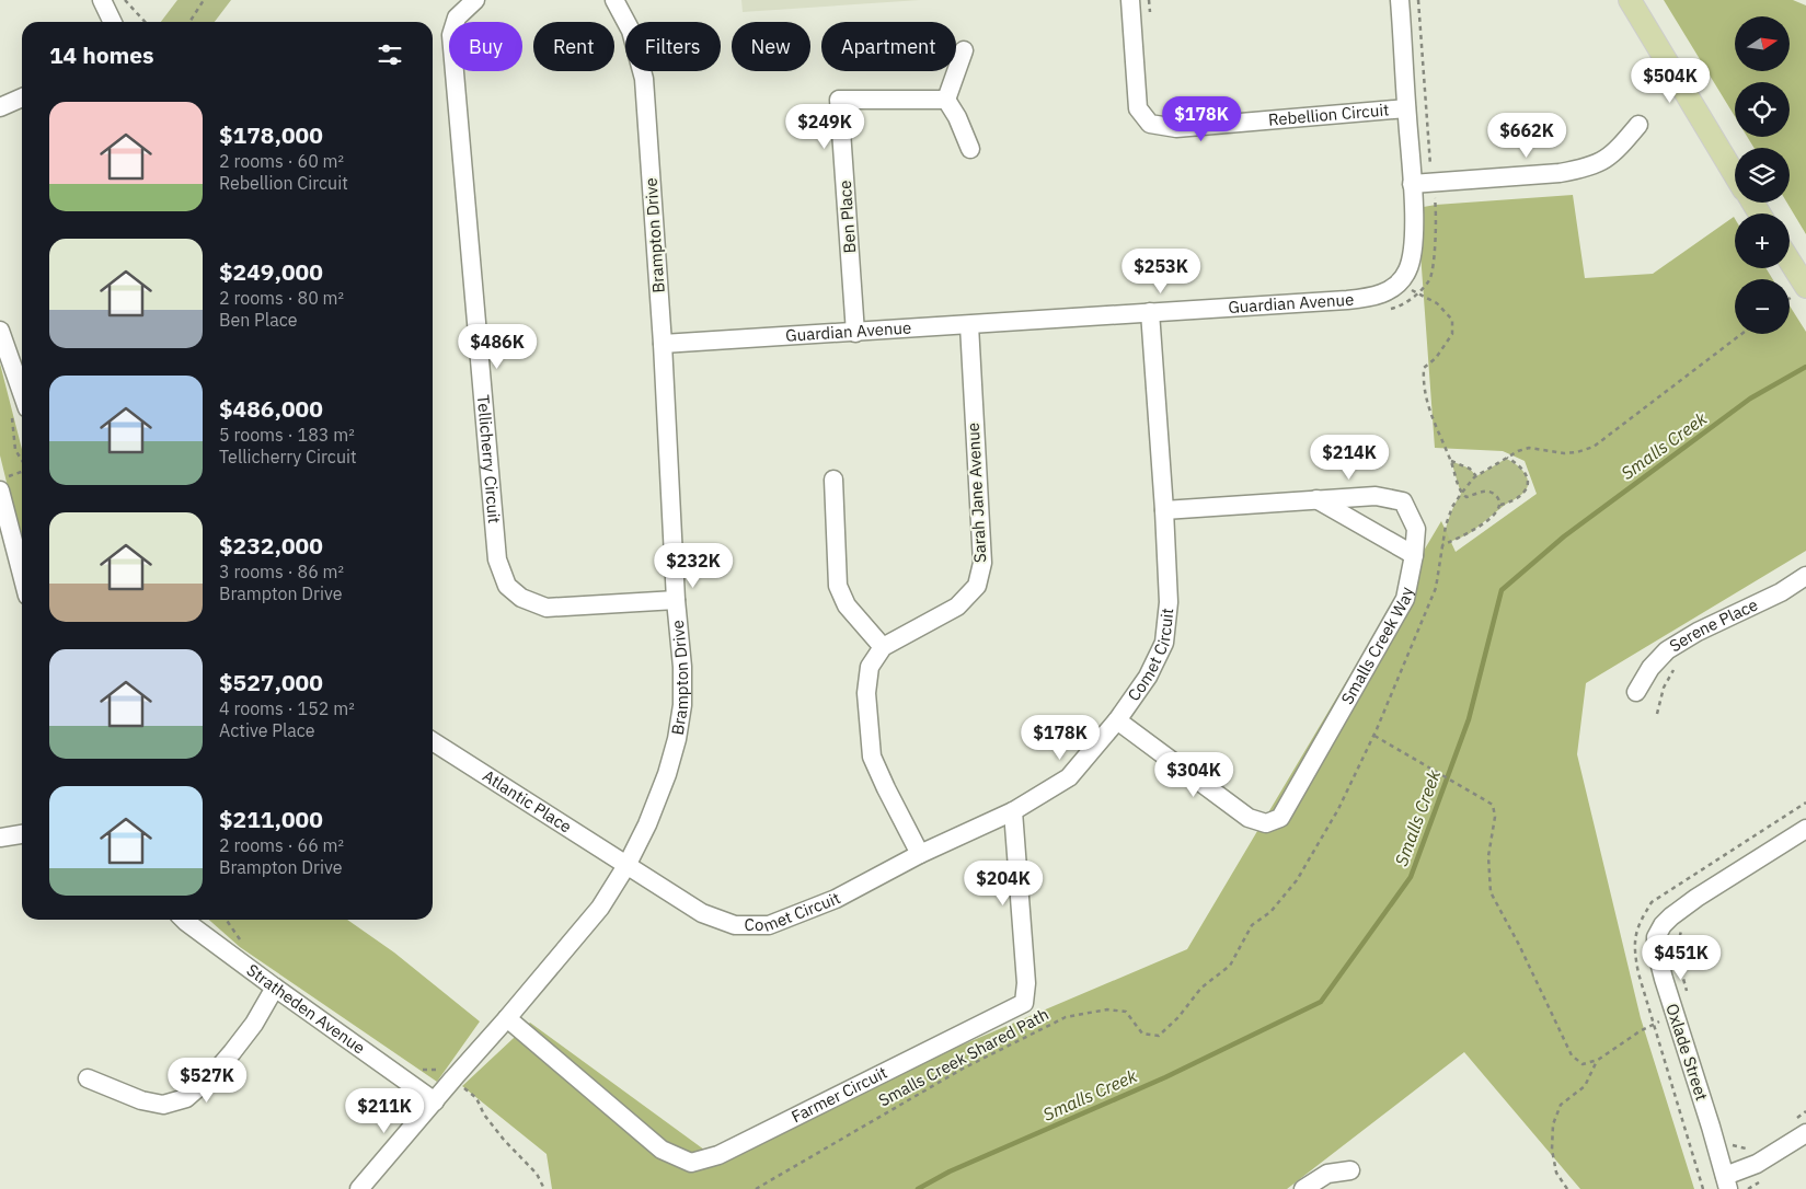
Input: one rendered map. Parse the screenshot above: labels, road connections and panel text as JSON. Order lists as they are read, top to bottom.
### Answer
{
  "streets": {
    "street": [
      "Rebellion Circuit",
      "Ben Place",
      "Brampton Drive",
      "Guardian Avenue",
      "Tellicherry Circuit",
      "Sarah Jane Avenue",
      "Serene Place",
      "Smalls Creek Way",
      "Comet Circuit",
      "Atlantic Place",
      "Stratheden Avenue",
      "Oxlade Street",
      "Farmer Circuit"
    ],
    "path": ["Smalls Creek Shared Path"]
  },
  "crossings": [
    ["Ben Place", "Guardian Avenue"],
    ["Brampton Drive", "Guardian Avenue"],
    ["Brampton Drive", "Tellicherry Circuit"],
    ["Brampton Drive", "Comet Circuit"],
    ["Brampton Drive", "Atlantic Place"],
    ["Brampton Drive", "Stratheden Avenue"],
    ["Brampton Drive", "Farmer Circuit"],
    ["Guardian Avenue", "Sarah Jane Avenue"],
    ["Guardian Avenue", "Comet Circuit"],
    ["Smalls Creek Way", "Comet Circuit"],
    ["Comet Circuit", "Atlantic Place"],
    ["Comet Circuit", "Farmer Circuit"]
  ],
  "water": ["Smalls Creek"],
  "north": "right",
  "page": {
    "map_buttons": ["+", "−"],
    "chip": [
      "Buy",
      "Rent",
      "Filters",
      "New",
      "Apartment"
    ],
    "heading": "14 homes",
    "price": [
      "$504K",
      "$178K",
      "$249K",
      "$662K",
      "$253K",
      "$486K",
      "$214K",
      "$232K",
      "$178K",
      "$304K",
      "$204K",
      "$451K",
      "$527K",
      "$211K"
    ],
    "list": [
      {
        "name": "$178,000",
        "note": "2 rooms · 60 m² · Rebellion Circuit"
      },
      {
        "name": "$249,000",
        "note": "2 rooms · 80 m² · Ben Place"
      },
      {
        "name": "$486,000",
        "note": "5 rooms · 183 m² · Tellicherry Circuit"
      },
      {
        "name": "$232,000",
        "note": "3 rooms · 86 m² · Brampton Drive"
      },
      {
        "name": "$527,000",
        "note": "4 rooms · 152 m² · Active Place"
      },
      {
        "name": "$211,000",
        "note": "2 rooms · 66 m² · Brampton Drive"
      }
    ]
  }
}
